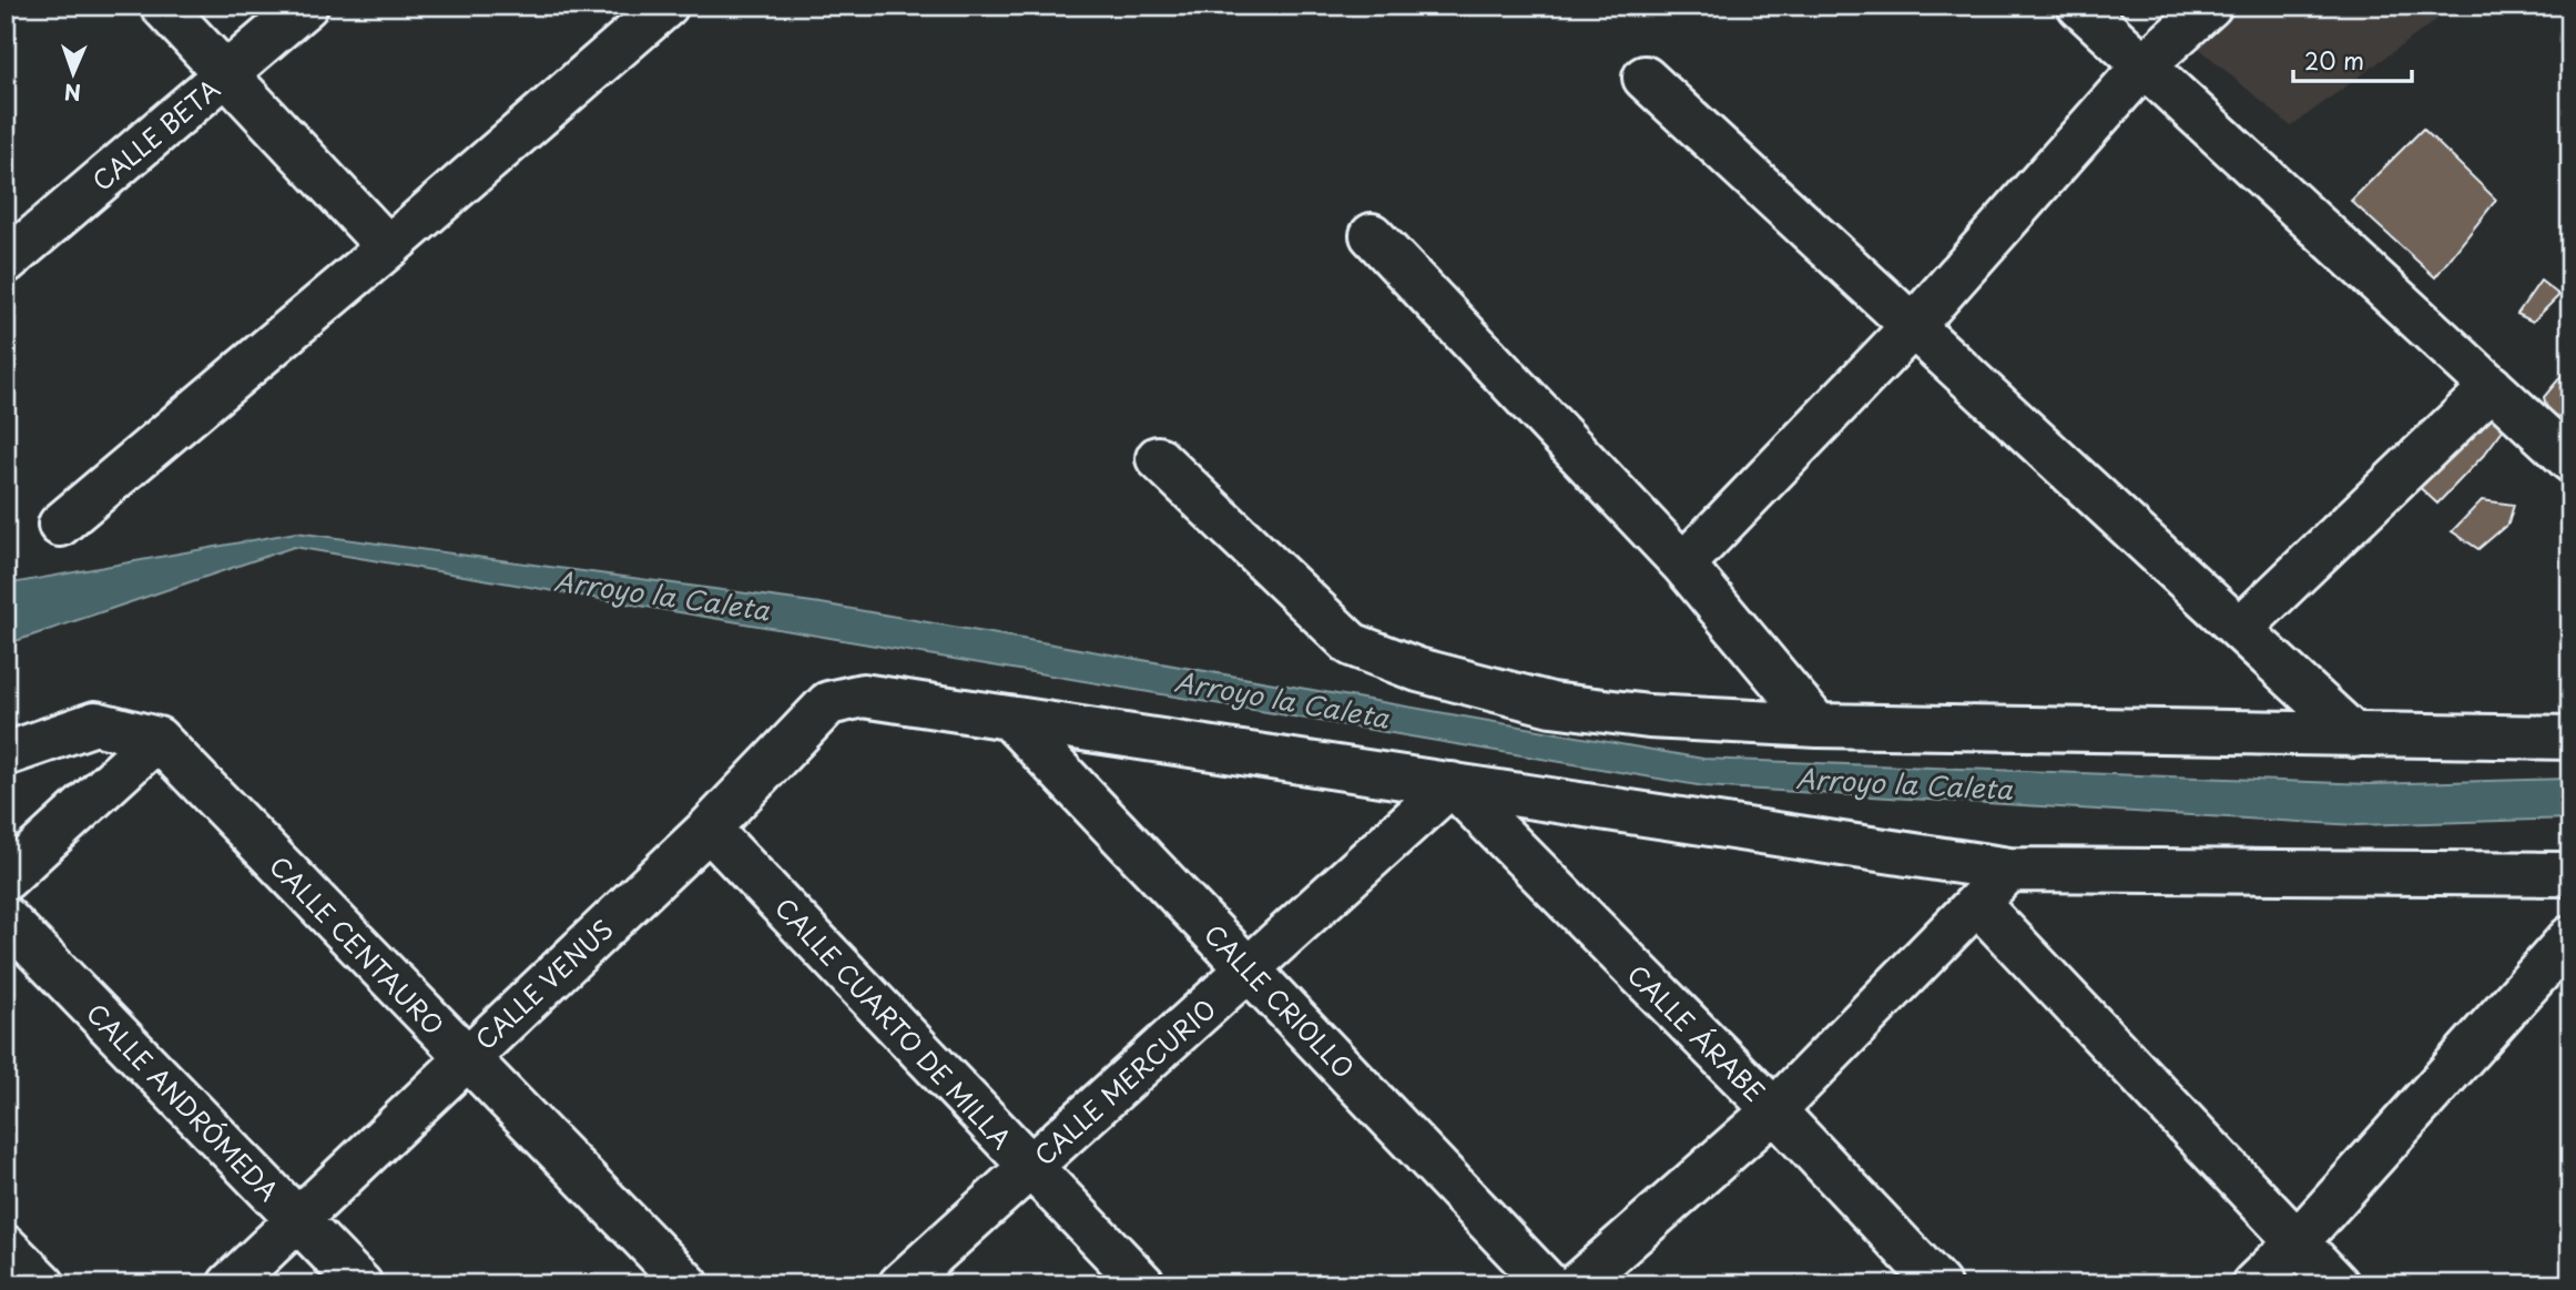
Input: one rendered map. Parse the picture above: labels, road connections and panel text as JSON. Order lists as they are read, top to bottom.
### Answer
{
  "streets": {
    "street": [
      "CALLE BETA",
      "CALLE CENTAURO",
      "CALLE VENUS",
      "CALLE CRIOLLO",
      "CALLE CUARTO DE MILLA",
      "CALLE ÁRABE",
      "CALLE MERCURIO",
      "CALLE ANDRÓMEDA"
    ]
  },
  "crossings": [
    ["CALLE CENTAURO", "CALLE VENUS"],
    ["CALLE VENUS", "CALLE CRIOLLO"],
    ["CALLE VENUS", "CALLE CUARTO DE MILLA"],
    ["CALLE VENUS", "CALLE ANDRÓMEDA"],
    ["CALLE CRIOLLO", "CALLE MERCURIO"],
    ["CALLE CUARTO DE MILLA", "CALLE MERCURIO"],
    ["CALLE ÁRABE", "CALLE MERCURIO"]
  ],
  "water": ["Arroyo la Caleta"],
  "scale_bar": "20 m",
  "north": "bottom"
}
